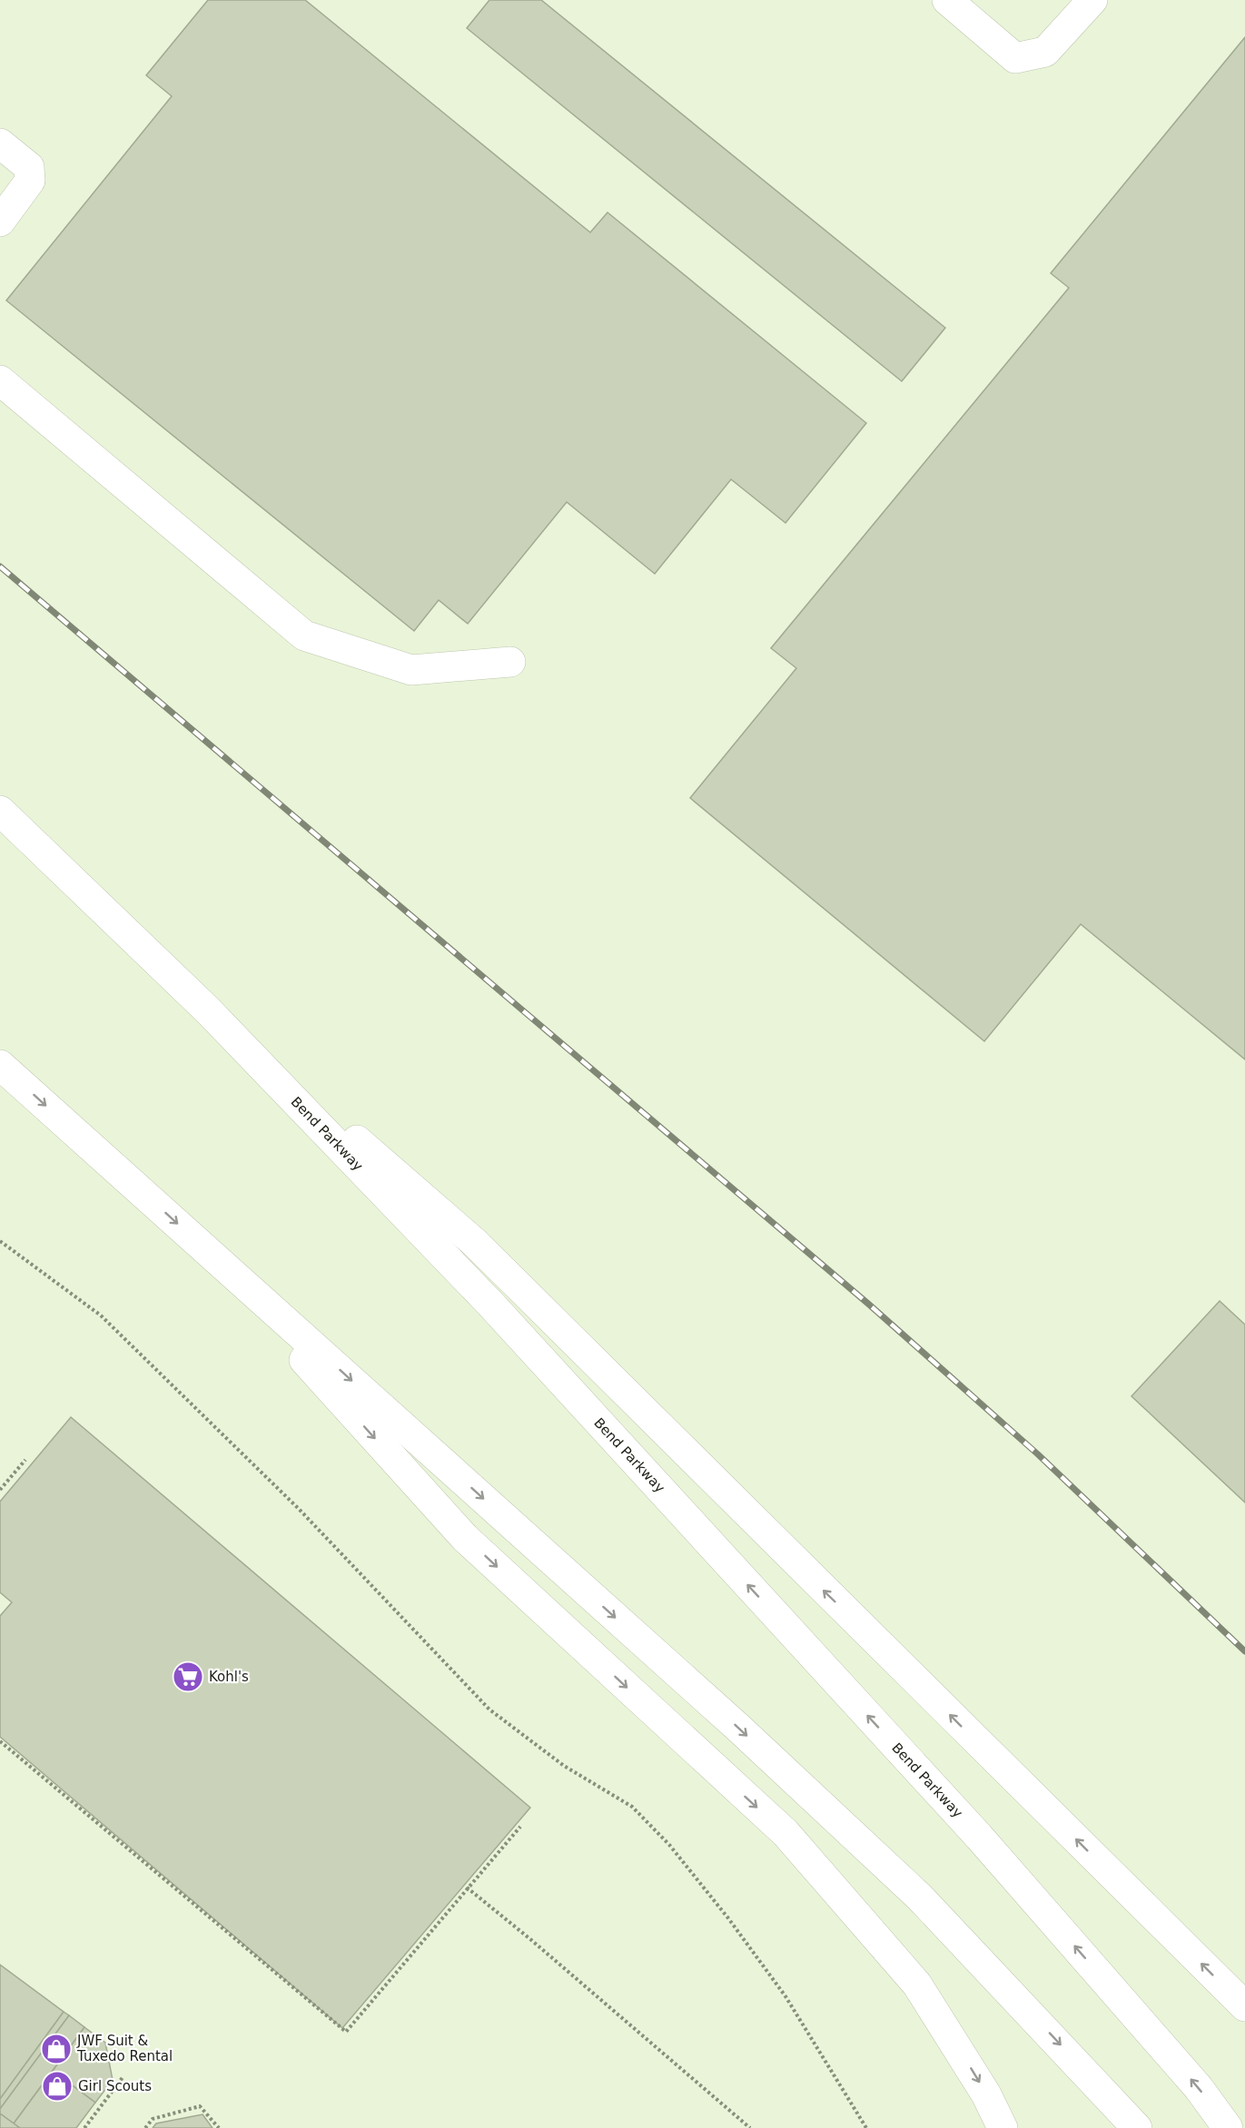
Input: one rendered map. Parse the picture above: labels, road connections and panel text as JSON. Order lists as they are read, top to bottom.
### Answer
{
  "streets": {
    "main road": ["Bend Parkway"]
  },
  "places": {
    "supermarket": ["Kohl's"],
    "shop": ["JWF Suit & Tuxedo Rental", "Girl Scouts"]
  }
}
